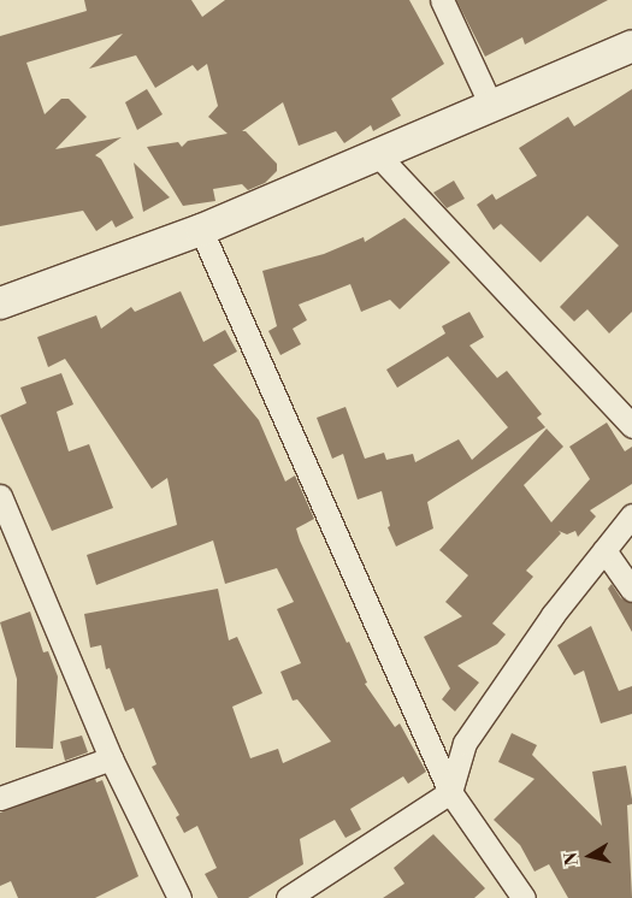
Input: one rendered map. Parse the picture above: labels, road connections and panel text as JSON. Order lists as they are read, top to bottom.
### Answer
{
  "north": "left"
}
